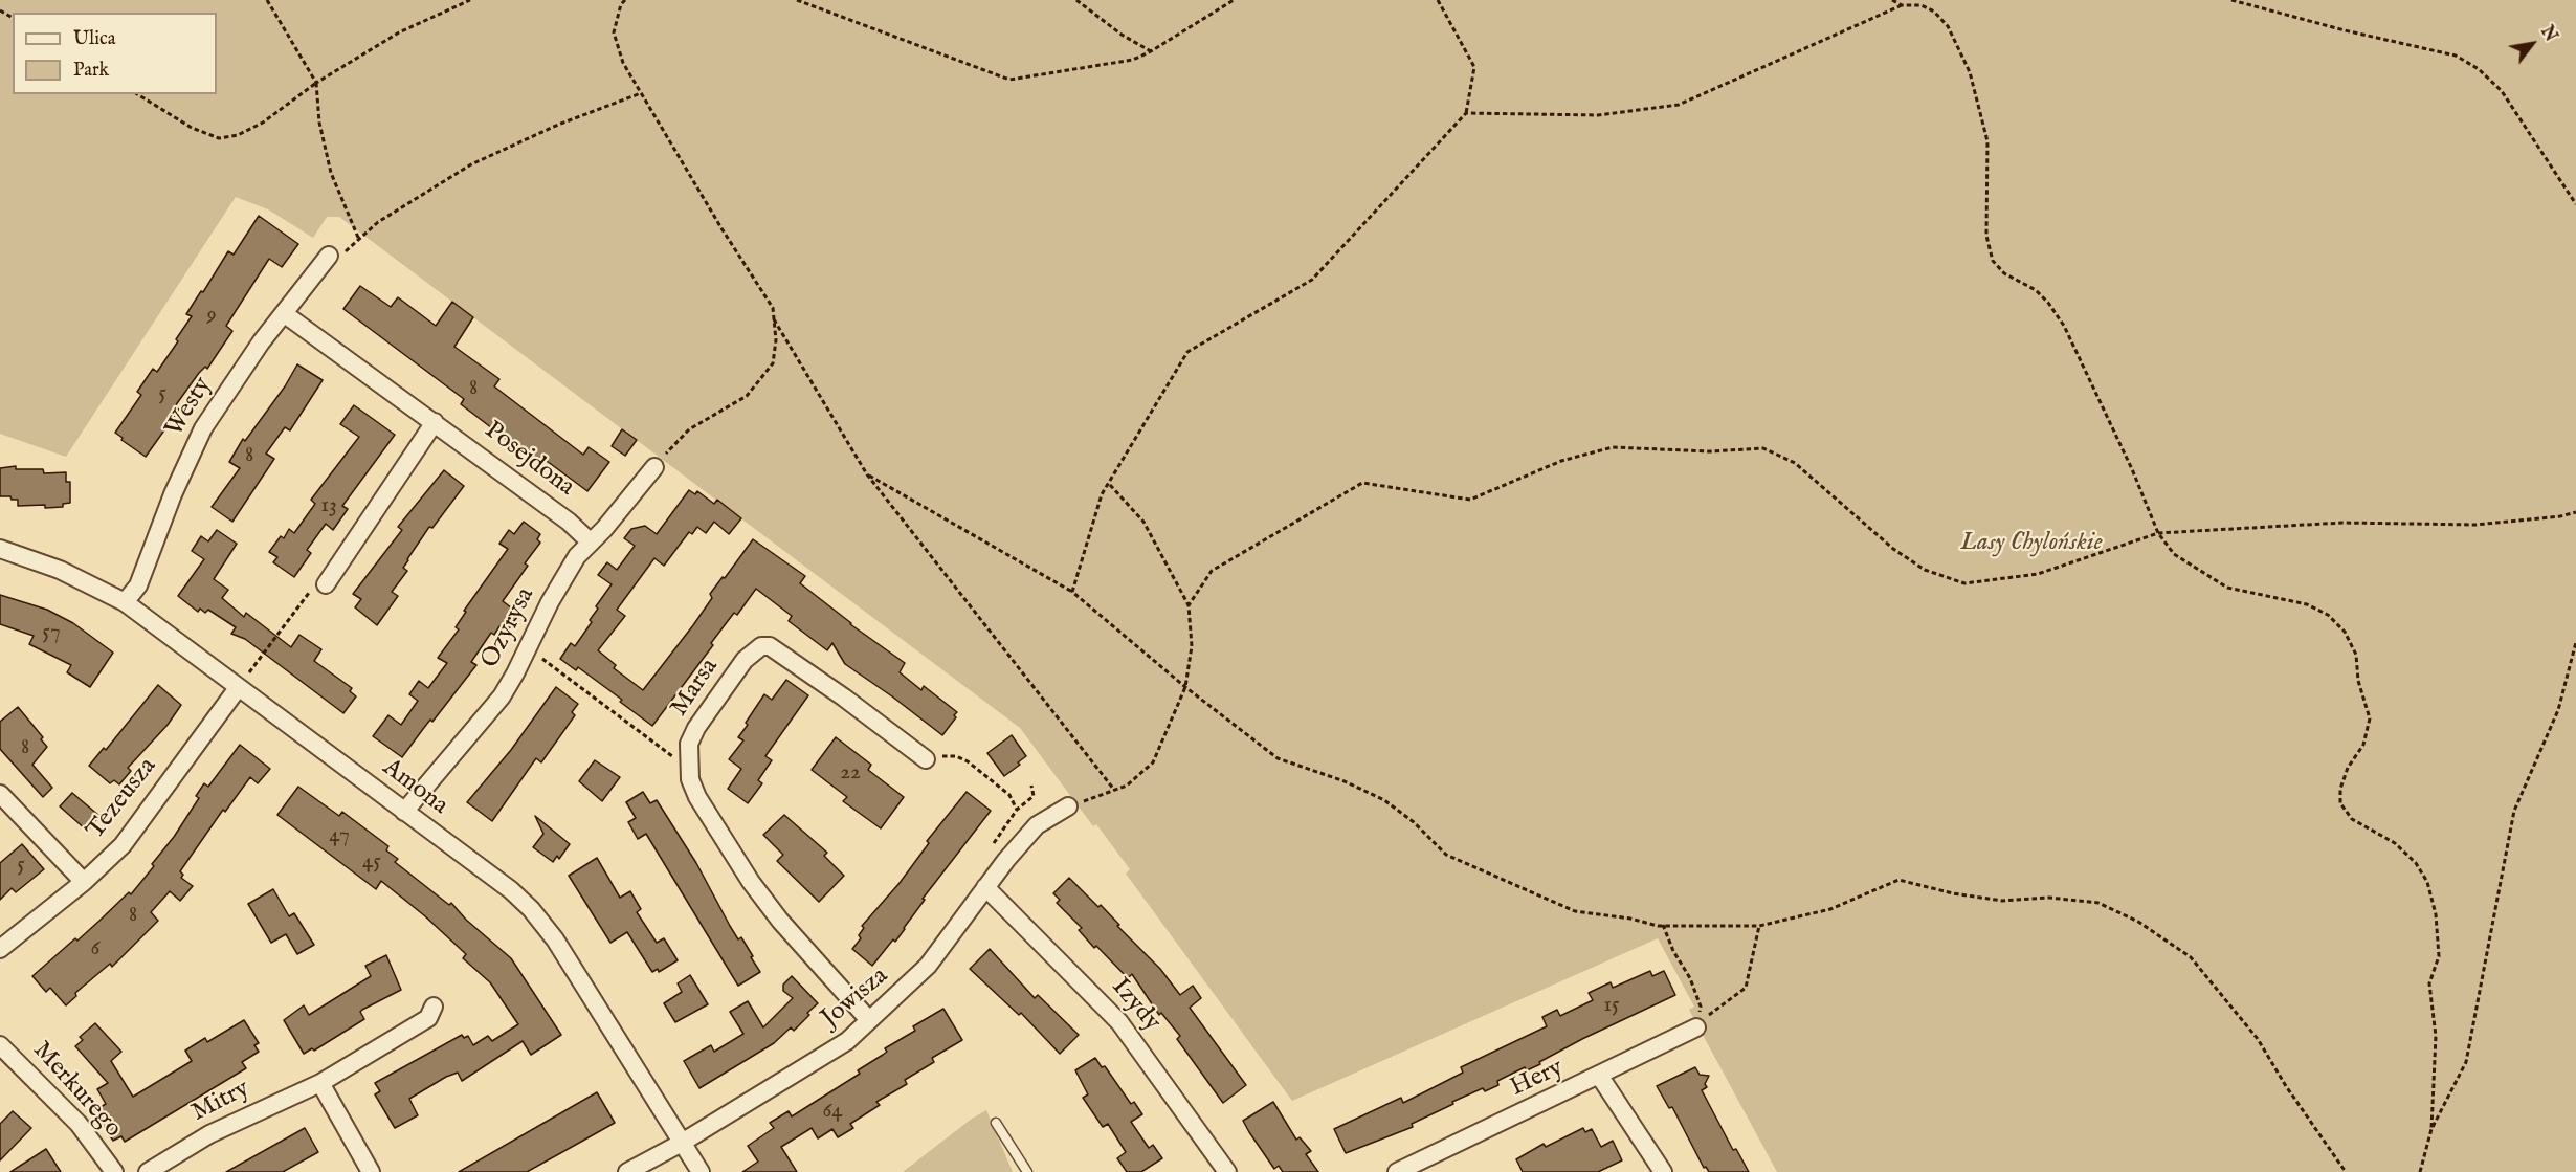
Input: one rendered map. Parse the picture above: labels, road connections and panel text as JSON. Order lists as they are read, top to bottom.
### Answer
{
  "streets": {
    "street": [
      "Westy",
      "Posejdona",
      "Ozyrysa",
      "Marsa",
      "Amona",
      "Tezeusza",
      "Jowisza",
      "Izydy",
      "Hery",
      "Merkurego",
      "Mitry"
    ]
  },
  "crossings": [
    ["Westy", "Posejdona"],
    ["Westy", "Amona"],
    ["Posejdona", "Ozyrysa"],
    ["Ozyrysa", "Amona"],
    ["Marsa", "Jowisza"],
    ["Amona", "Tezeusza"],
    ["Amona", "Jowisza"],
    ["Jowisza", "Izydy"]
  ],
  "parks": ["Lasy Chylońskie"],
  "house_numbers": [
    "9",
    "8",
    "5",
    "8",
    "13",
    "57",
    "8",
    "22",
    "47",
    "45",
    "5",
    "8",
    "6",
    "15",
    "64"
  ],
  "legend": ["Ulica", "Park"],
  "north": "top right"
}
